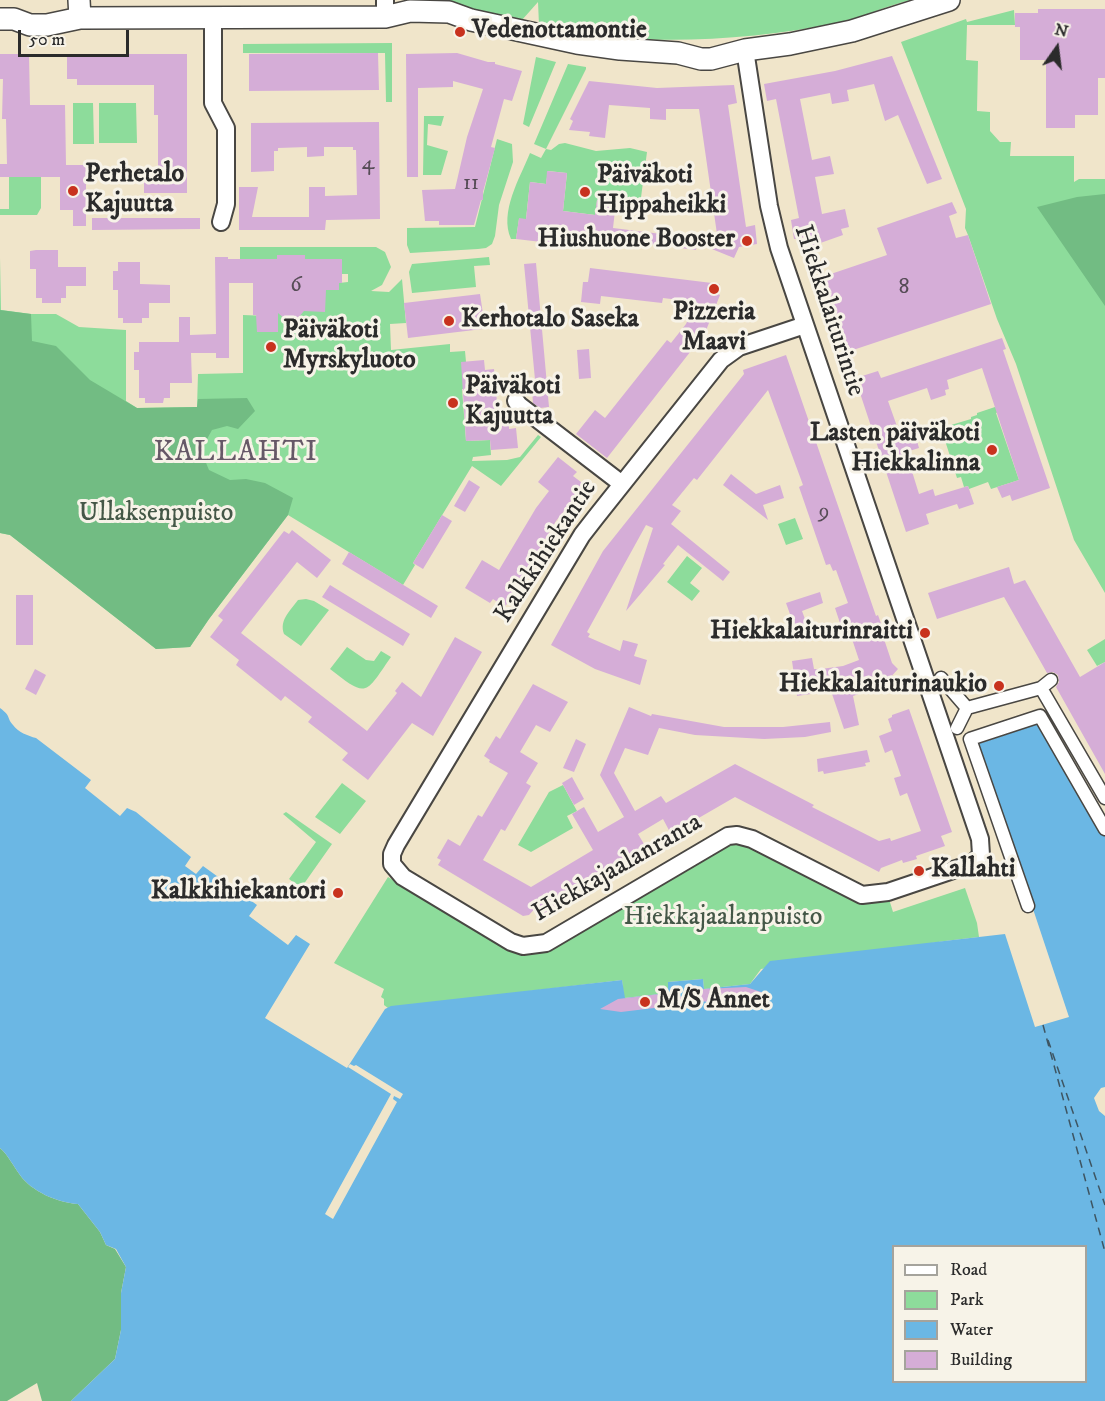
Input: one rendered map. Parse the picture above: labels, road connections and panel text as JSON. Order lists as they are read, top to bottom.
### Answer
{
  "streets": {
    "street": ["Hiekkalaiturintie", "Kalkkihiekantie", "Hiekkajaalanranta"]
  },
  "crossings": [
    ["Hiekkalaiturintie", "Kalkkihiekantie"],
    ["Hiekkalaiturintie", "Hiekkajaalanranta"],
    ["Kalkkihiekantie", "Hiekkajaalanranta"]
  ],
  "districts": ["KALLAHTI"],
  "parks": ["Ullaksenpuisto", "Hiekkajaalanpuisto"],
  "places": [
    "Vedenottamontie",
    "Perhetalo Kajuutta",
    "Päiväkoti Hippaheikki",
    "Hiushuone Booster",
    "Pizzeria Maavi",
    "Kerhotalo Saseka",
    "Päiväkoti Myrskyluoto",
    "Päiväkoti Kajuutta",
    "Lasten päiväkoti Hiekkalinna",
    "Hiekkalaiturinraitti",
    "Hiekkalaiturinaukio",
    "Kallahti",
    "Kalkkihiekantori",
    "M/S Annet"
  ],
  "house_numbers": [
    "4",
    "11",
    "6",
    "8",
    "9"
  ],
  "legend": [
    "Road",
    "Park",
    "Water",
    "Building"
  ],
  "scale_bar": "50 m",
  "north": "top"
}
